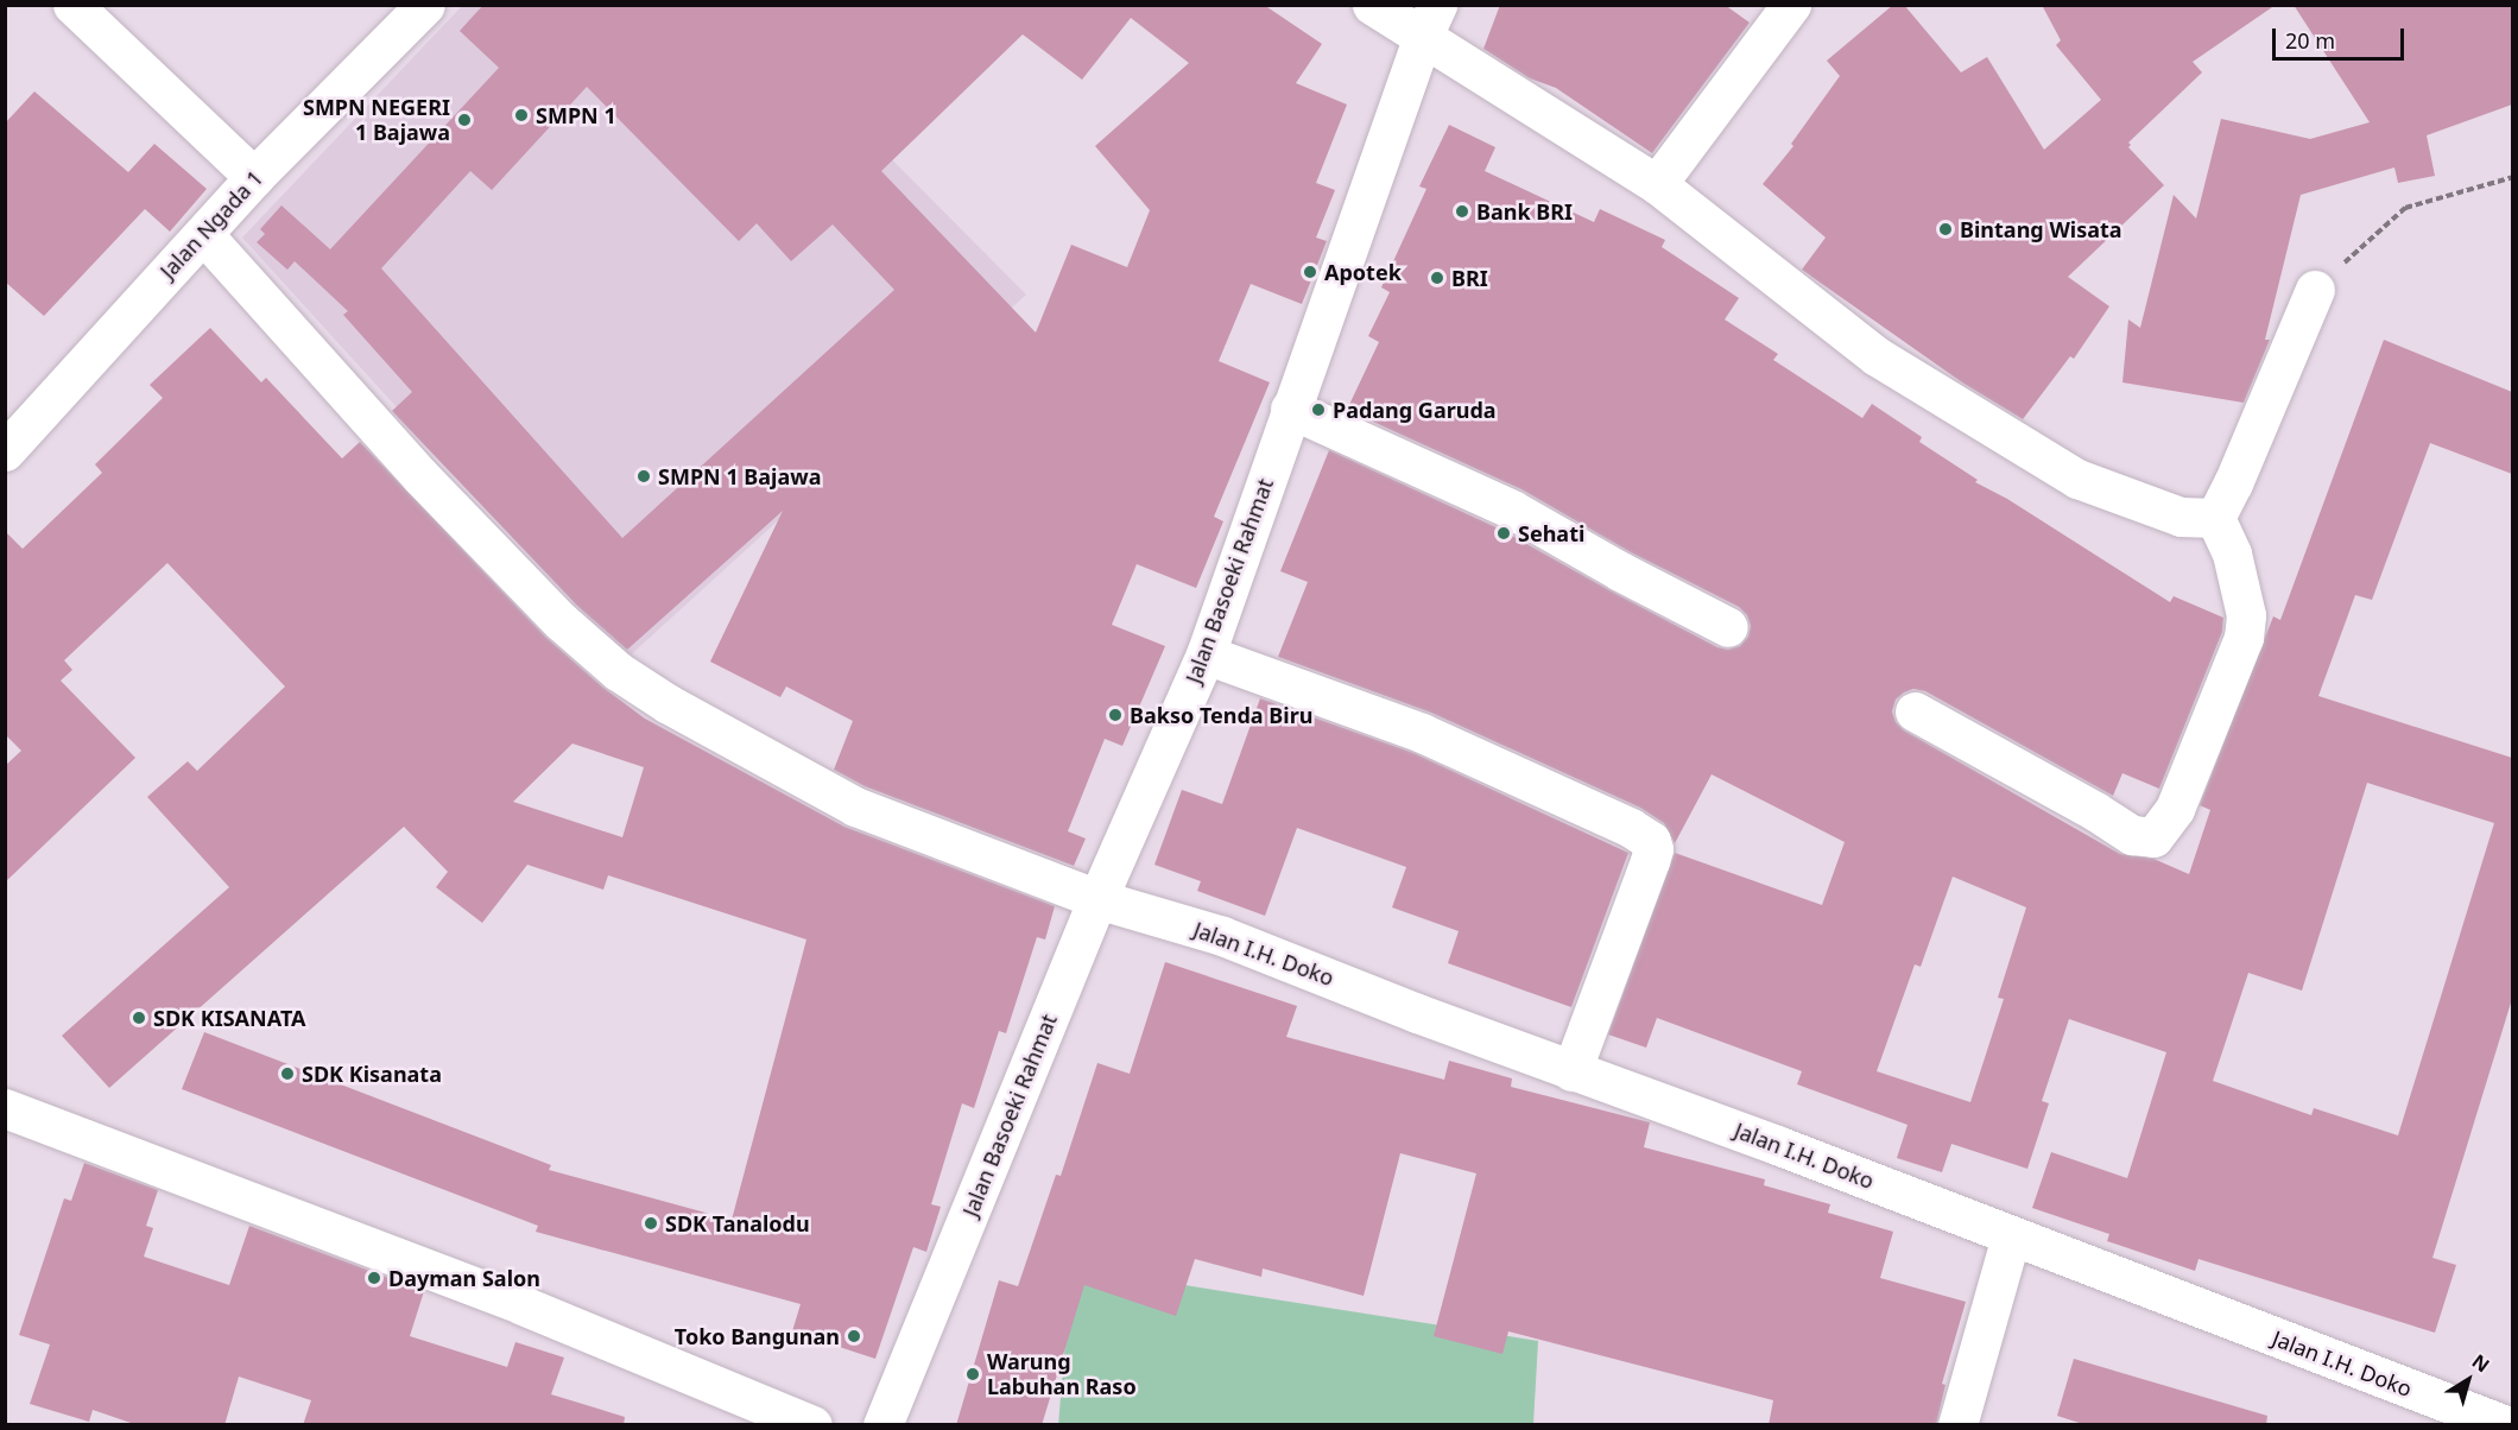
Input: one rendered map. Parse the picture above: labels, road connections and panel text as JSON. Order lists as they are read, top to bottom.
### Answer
{
  "streets": {
    "street": ["Jalan Ngada 1", "Jalan Basoeki Rahmat", "Jalan I.H. Doko"]
  },
  "crossings": [
    ["Jalan Ngada 1", "Jalan I.H. Doko"],
    ["Jalan Basoeki Rahmat", "Jalan I.H. Doko"]
  ],
  "places": [
    "SMPN 1",
    "SMPN NEGERI 1 Bajawa",
    "Bank BRI",
    "Bintang Wisata",
    "Apotek",
    "BRI",
    "Padang Garuda",
    "SMPN 1 Bajawa",
    "Sehati",
    "Bakso Tenda Biru",
    "SDK KISANATA",
    "SDK Kisanata",
    "SDK Tanalodu",
    "Dayman Salon",
    "Toko Bangunan",
    "Warung Labuhan Raso"
  ],
  "scale_bar": "20 m",
  "north": "top right"
}
